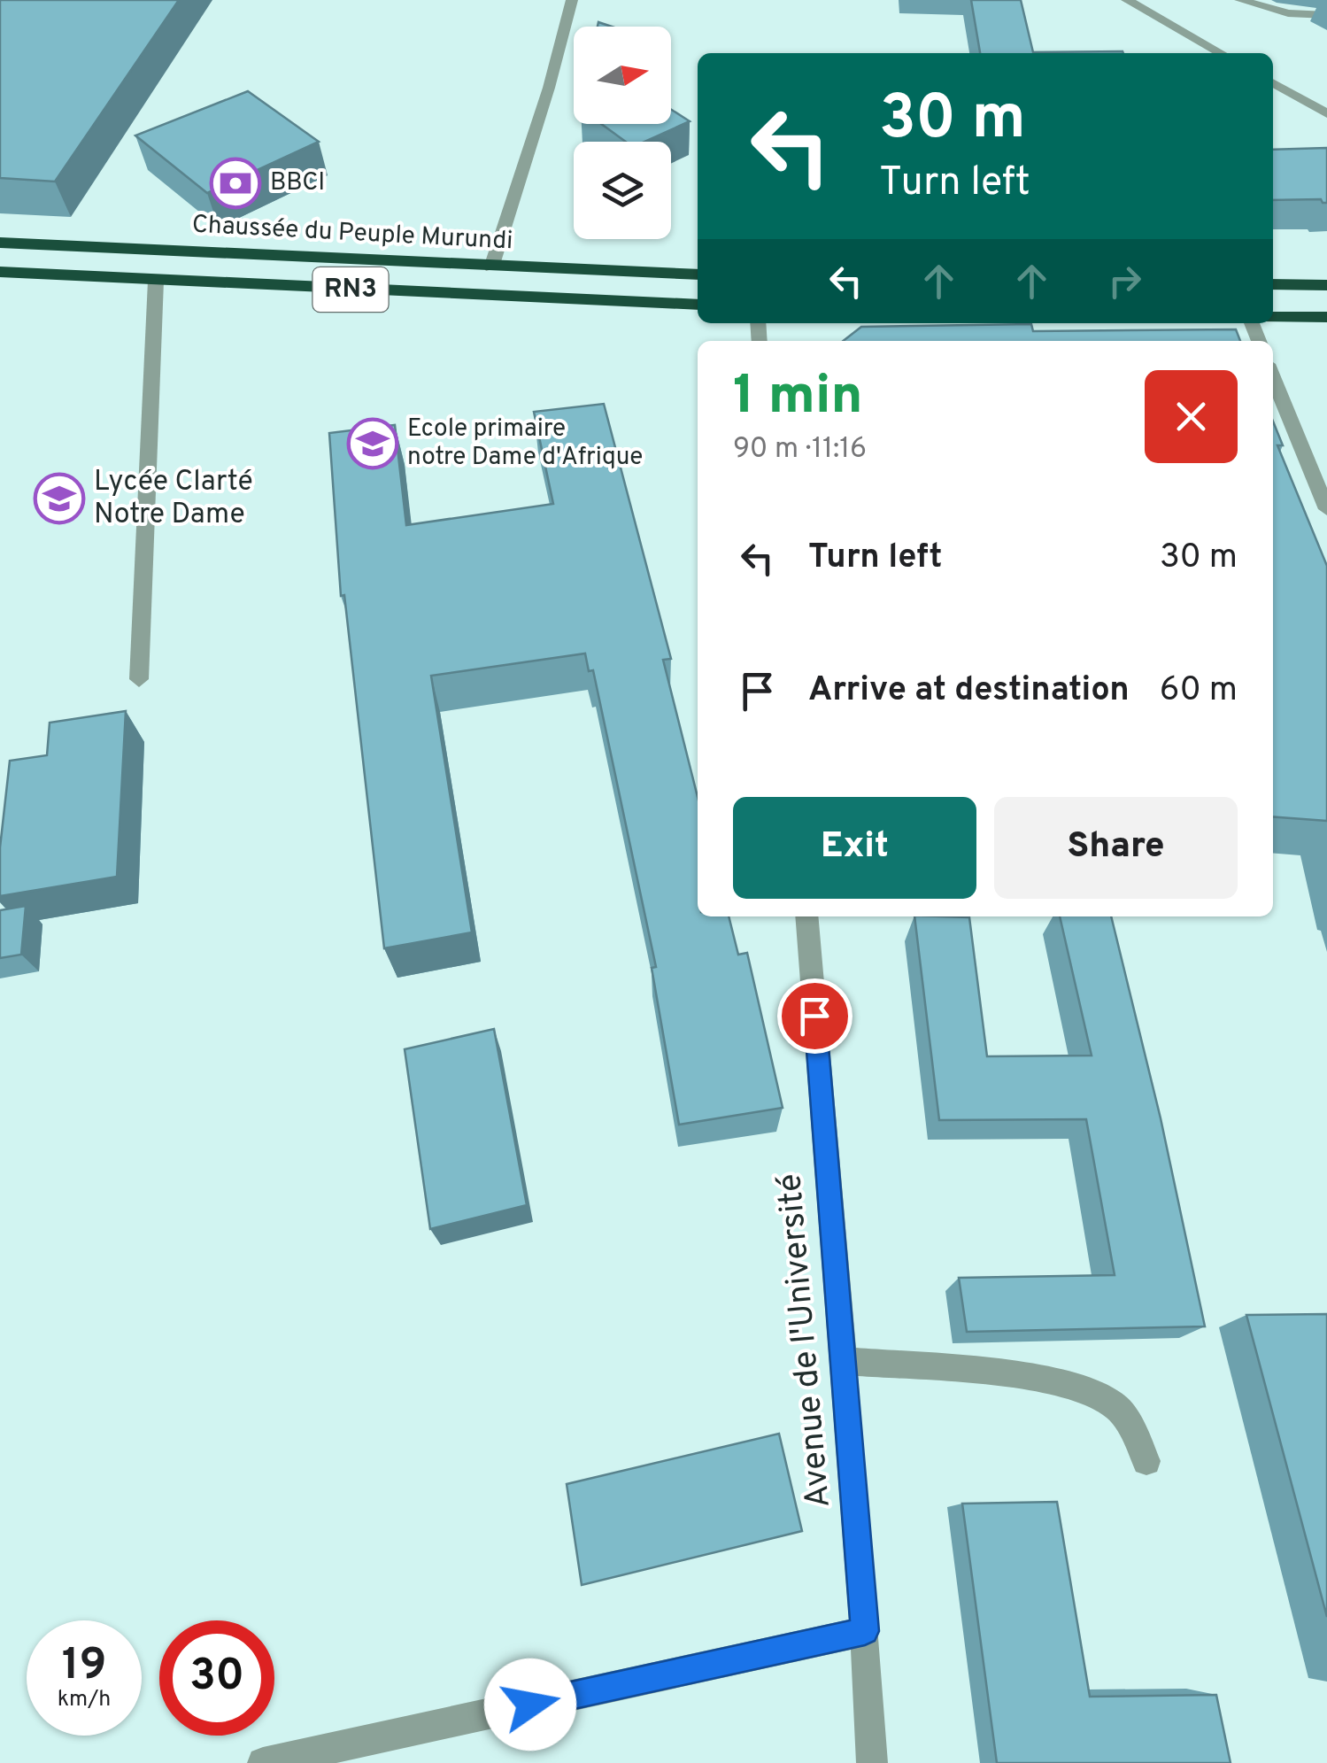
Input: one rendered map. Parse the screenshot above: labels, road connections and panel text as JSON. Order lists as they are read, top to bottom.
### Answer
{
  "streets": {
    "highway": ["Chaussée du Peuple Murundi", "RN3"],
    "street": ["Avenue de l'Université"]
  },
  "places": {
    "bank": ["BBCI"],
    "school or university": ["Ecole primaire notre Dame d'Afrique", "Lycée Clarté Notre Dame"]
  },
  "north": "right",
  "page": {
    "turn": ["30 m", "Turn left"],
    "heading": ["1 min", "90 m · 11:16"],
    "list": [
      {
        "name": "Turn left",
        "value": "30 m"
      },
      {
        "name": "Arrive at destination",
        "value": "60 m"
      }
    ],
    "buttons": ["Exit", "Share"],
    "speed": "19 km/h",
    "limit": "30"
  }
}
